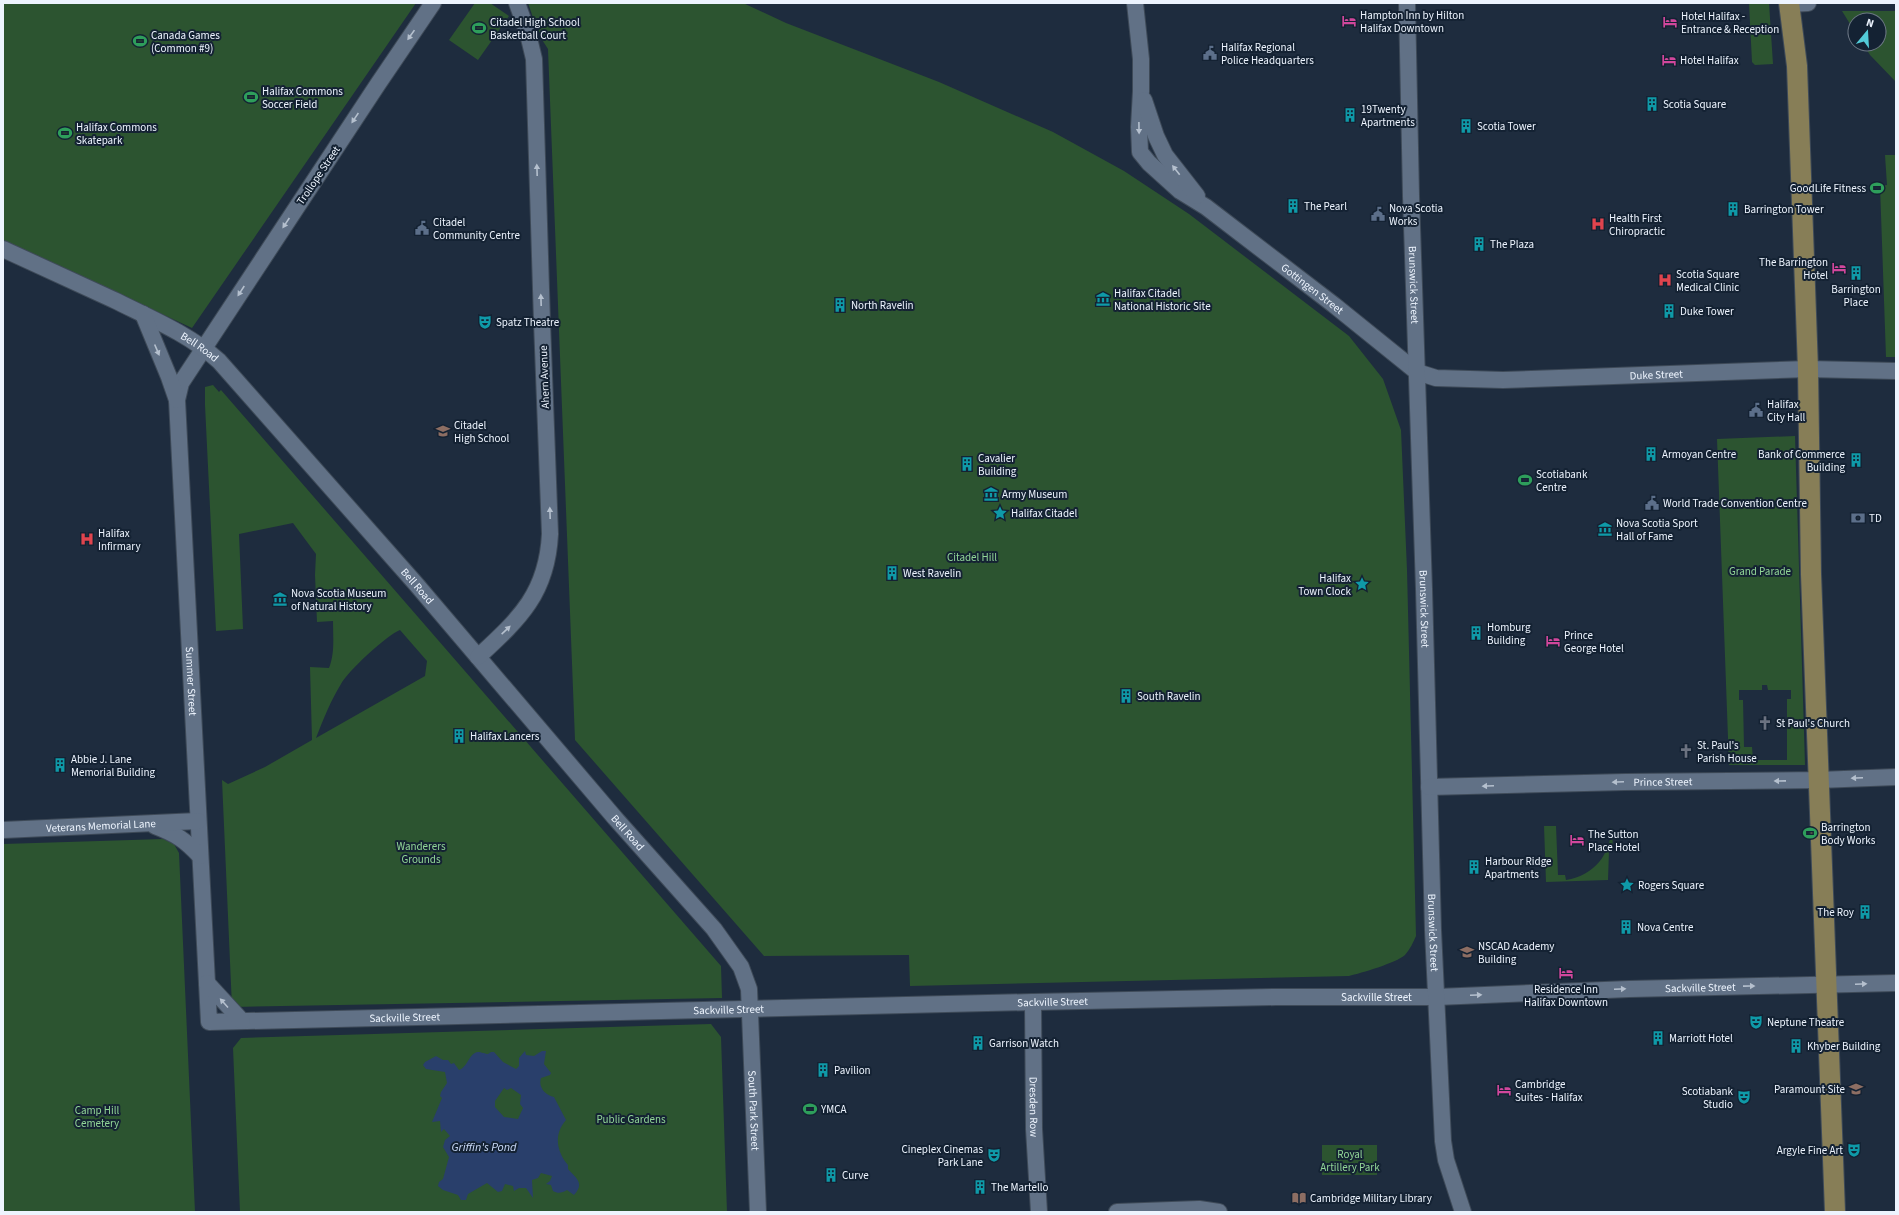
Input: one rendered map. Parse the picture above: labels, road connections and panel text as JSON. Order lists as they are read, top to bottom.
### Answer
{
  "streets": {
    "street": [
      "Trollope Street",
      "Brunswick Street",
      "Gottingen Street",
      "Bell Road",
      "Duke Street",
      "Ahern Avenue",
      "Summer Street",
      "Prince Street",
      "Veterans Memorial Lane",
      "Sackville Street",
      "Dresden Row",
      "South Park Street"
    ]
  },
  "crossings": [
    ["Trollope Street", "Bell Road"],
    ["Trollope Street", "Summer Street"],
    ["Brunswick Street", "Gottingen Street"],
    ["Brunswick Street", "Duke Street"],
    ["Brunswick Street", "Prince Street"],
    ["Brunswick Street", "Sackville Street"],
    ["Gottingen Street", "Duke Street"],
    ["Bell Road", "Ahern Avenue"],
    ["Bell Road", "Summer Street"],
    ["Bell Road", "Sackville Street"],
    ["Bell Road", "South Park Street"],
    ["Summer Street", "Veterans Memorial Lane"],
    ["Summer Street", "Sackville Street"],
    ["Sackville Street", "Dresden Row"],
    ["Sackville Street", "South Park Street"]
  ],
  "one_way": ["Trollope Street", "Ahern Avenue", "Prince Street"],
  "water": ["Griffin's Pond"],
  "parks": [
    "Citadel Hill",
    "Grand Parade",
    "Wanderers Grounds",
    "Camp Hill Cemetery",
    "Public Gardens",
    "Royal Artillery Park"
  ],
  "places": {
    "hotel": [
      "Hampton Inn by Hilton Halifax Downtown",
      "Hotel Halifax - Entrance & Reception",
      "Hotel Halifax",
      "The Barrington Hotel",
      "Prince George Hotel",
      "The Sutton Place Hotel",
      "Residence Inn Halifax Downtown",
      "Cambridge Suites - Halifax"
    ],
    "sports": [
      "Citadel High School Basketball Court",
      "Canada Games (Common #9)",
      "Halifax Commons Soccer Field",
      "Halifax Commons Skatepark",
      "GoodLife Fitness",
      "Scotiabank Centre",
      "Barrington Body Works",
      "YMCA"
    ],
    "public building": [
      "Halifax Regional Police Headquarters",
      "Nova Scotia Works",
      "Citadel Community Centre",
      "Halifax City Hall",
      "World Trade Convention Centre"
    ],
    "building": [
      "Scotia Square",
      "19Twenty Apartments",
      "Scotia Tower",
      "The Pearl",
      "Barrington Tower",
      "The Plaza",
      "Barrington Place",
      "North Ravelin",
      "Duke Tower",
      "Armoyan Centre",
      "Bank of Commerce Building",
      "Cavalier Building",
      "West Ravelin",
      "Homburg Building",
      "South Ravelin",
      "Halifax Lancers",
      "Abbie J. Lane Memorial Building",
      "Harbour Ridge Apartments",
      "The Roy",
      "Nova Centre",
      "Marriott Hotel",
      "Garrison Watch",
      "Khyber Building",
      "Pavilion",
      "Curve",
      "The Martello"
    ],
    "hospital": ["Health First Chiropractic", "Scotia Square Medical Clinic", "Halifax Infirmary"],
    "museum": [
      "Halifax Citadel National Historic Site",
      "Army Museum",
      "Nova Scotia Sport Hall of Fame",
      "Nova Scotia Museum of Natural History"
    ],
    "theatre": [
      "Spatz Theatre",
      "Neptune Theatre",
      "Scotiabank Studio",
      "Argyle Fine Art",
      "Cineplex Cinemas Park Lane"
    ],
    "school or university": ["Citadel High School", "NSCAD Academy Building", "Paramount Site"],
    "place": ["Halifax Citadel", "Halifax Town Clock", "Rogers Square"],
    "bank": ["TD"],
    "church": ["St Paul's Church", "St. Paul's Parish House"],
    "library": ["Cambridge Military Library"]
  },
  "north": "top"
}
